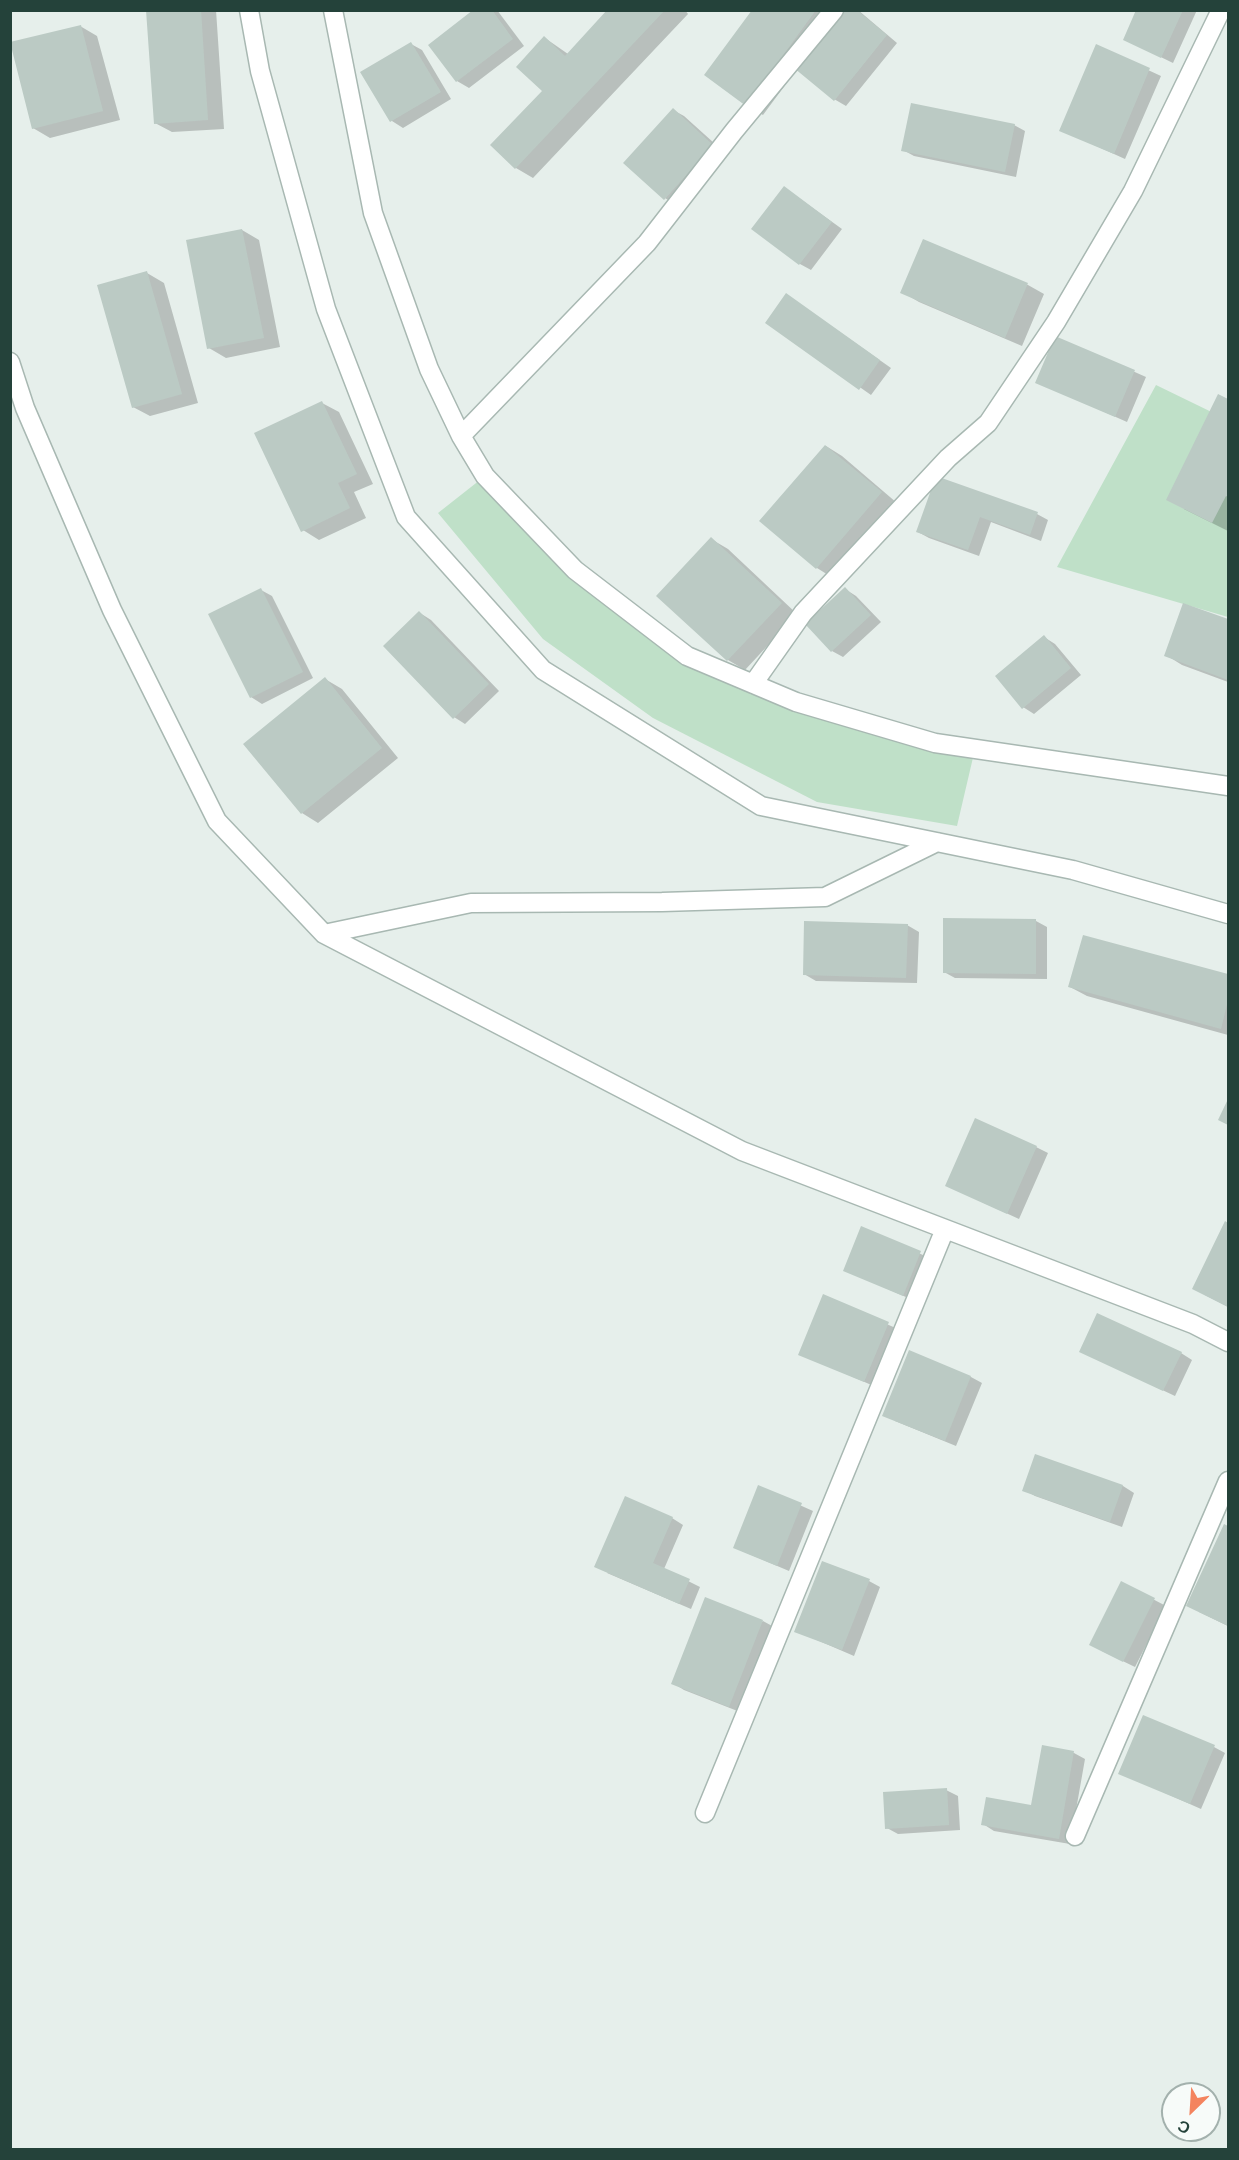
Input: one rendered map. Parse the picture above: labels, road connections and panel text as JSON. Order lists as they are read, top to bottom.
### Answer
{
  "north": "bottom left"
}
